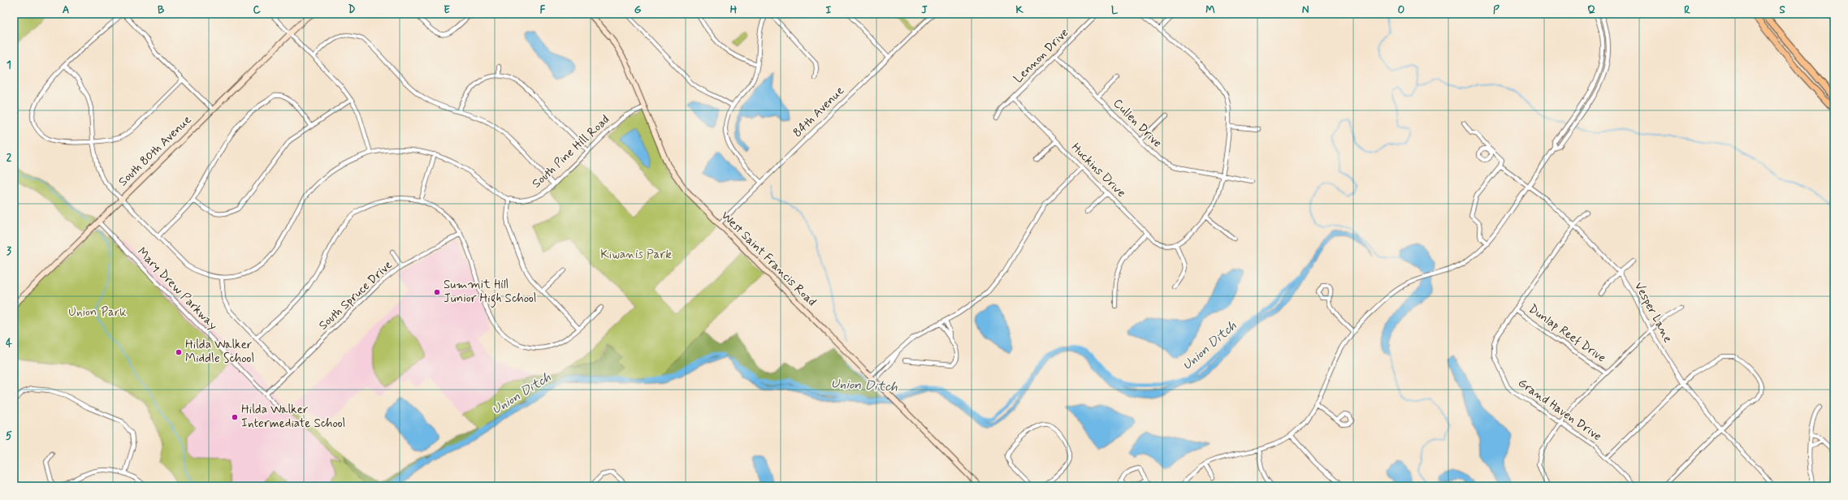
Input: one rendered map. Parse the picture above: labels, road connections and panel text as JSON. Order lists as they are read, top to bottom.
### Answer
{
  "streets": {
    "street": [
      "Lennon Drive",
      "84th Avenue",
      "Cullen Drive",
      "South 80th Avenue",
      "South Pine Hill Road",
      "Huckins Drive",
      "West Saint Francis Road",
      "Mary Drew Parkway",
      "South Spruce Drive",
      "Vesper Lane",
      "Dunlap Reef Drive",
      "Grand Haven Drive"
    ]
  },
  "crossings": [
    ["Lennon Drive", "Cullen Drive"],
    ["Lennon Drive", "Huckins Drive"],
    ["84th Avenue", "West Saint Francis Road"],
    ["South 80th Avenue", "Mary Drew Parkway"],
    ["South Pine Hill Road", "West Saint Francis Road"],
    ["Mary Drew Parkway", "South Spruce Drive"],
    ["Vesper Lane", "Grand Haven Drive"],
    ["Dunlap Reef Drive", "Grand Haven Drive"]
  ],
  "water": ["Union Ditch"],
  "parks": ["Kiwanis Park", "Union Park"],
  "places": ["Summit Hill Junior High School", "Hilda Walker Middle School", "Hilda Walker Intermediate School"],
  "grid": {
    "columns": [
      "A",
      "B",
      "C",
      "D",
      "E",
      "F",
      "G",
      "H",
      "I",
      "J",
      "K",
      "L",
      "M",
      "N",
      "O",
      "P",
      "Q",
      "R",
      "S"
    ],
    "rows": [
      "1",
      "2",
      "3",
      "4",
      "5"
    ]
  }
}
